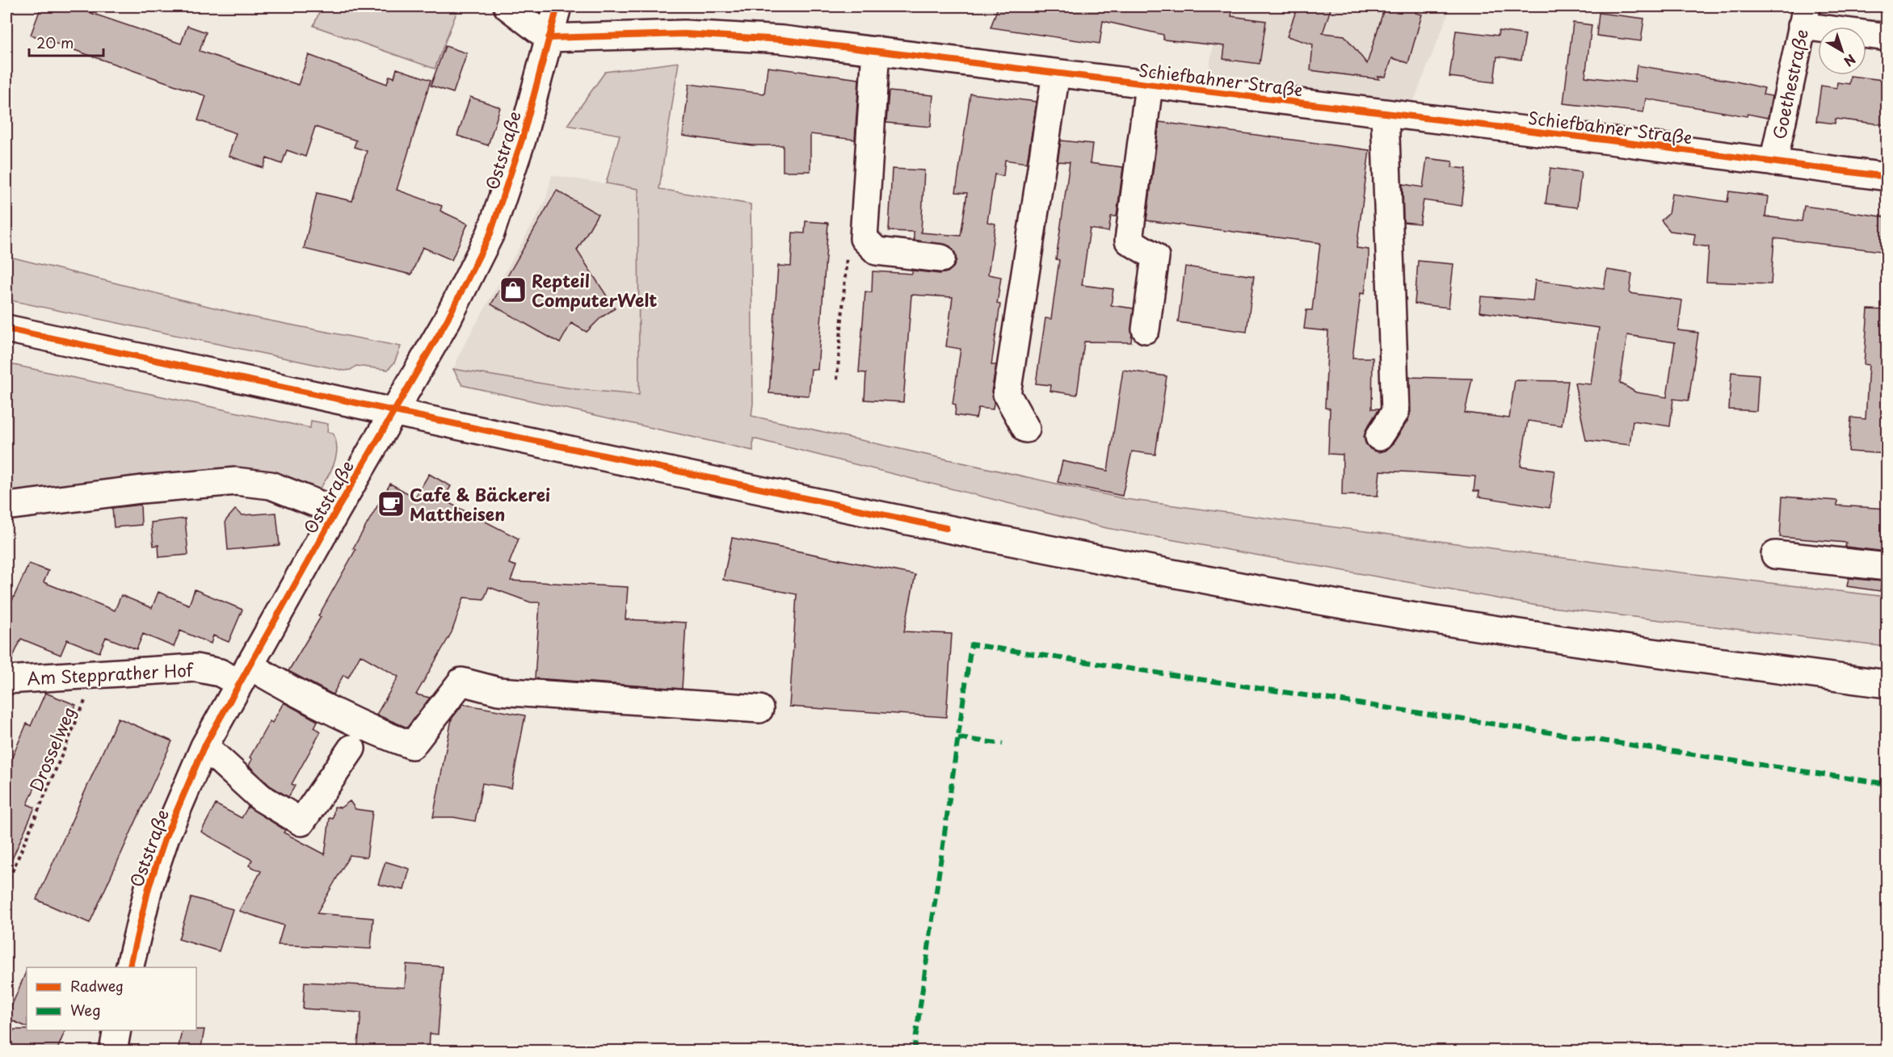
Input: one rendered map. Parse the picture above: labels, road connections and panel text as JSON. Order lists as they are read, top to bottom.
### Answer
{
  "streets": {
    "street": [
      "Schiefbahner Straße",
      "Goethestraße",
      "Oststraße",
      "Am Stepprather Hof"
    ],
    "path": ["Drosselweg"]
  },
  "crossings": [
    ["Schiefbahner Straße", "Goethestraße"],
    ["Schiefbahner Straße", "Oststraße"],
    ["Oststraße", "Am Stepprather Hof"],
    ["Am Stepprather Hof", "Drosselweg"]
  ],
  "places": {
    "shop": ["Repteil ComputerWelt"],
    "cafe": ["Cafe & Bäckerei Mattheisen"]
  },
  "legend": ["Radweg", "Weg"],
  "scale_bar": "20 m",
  "north": "bottom right"
}
